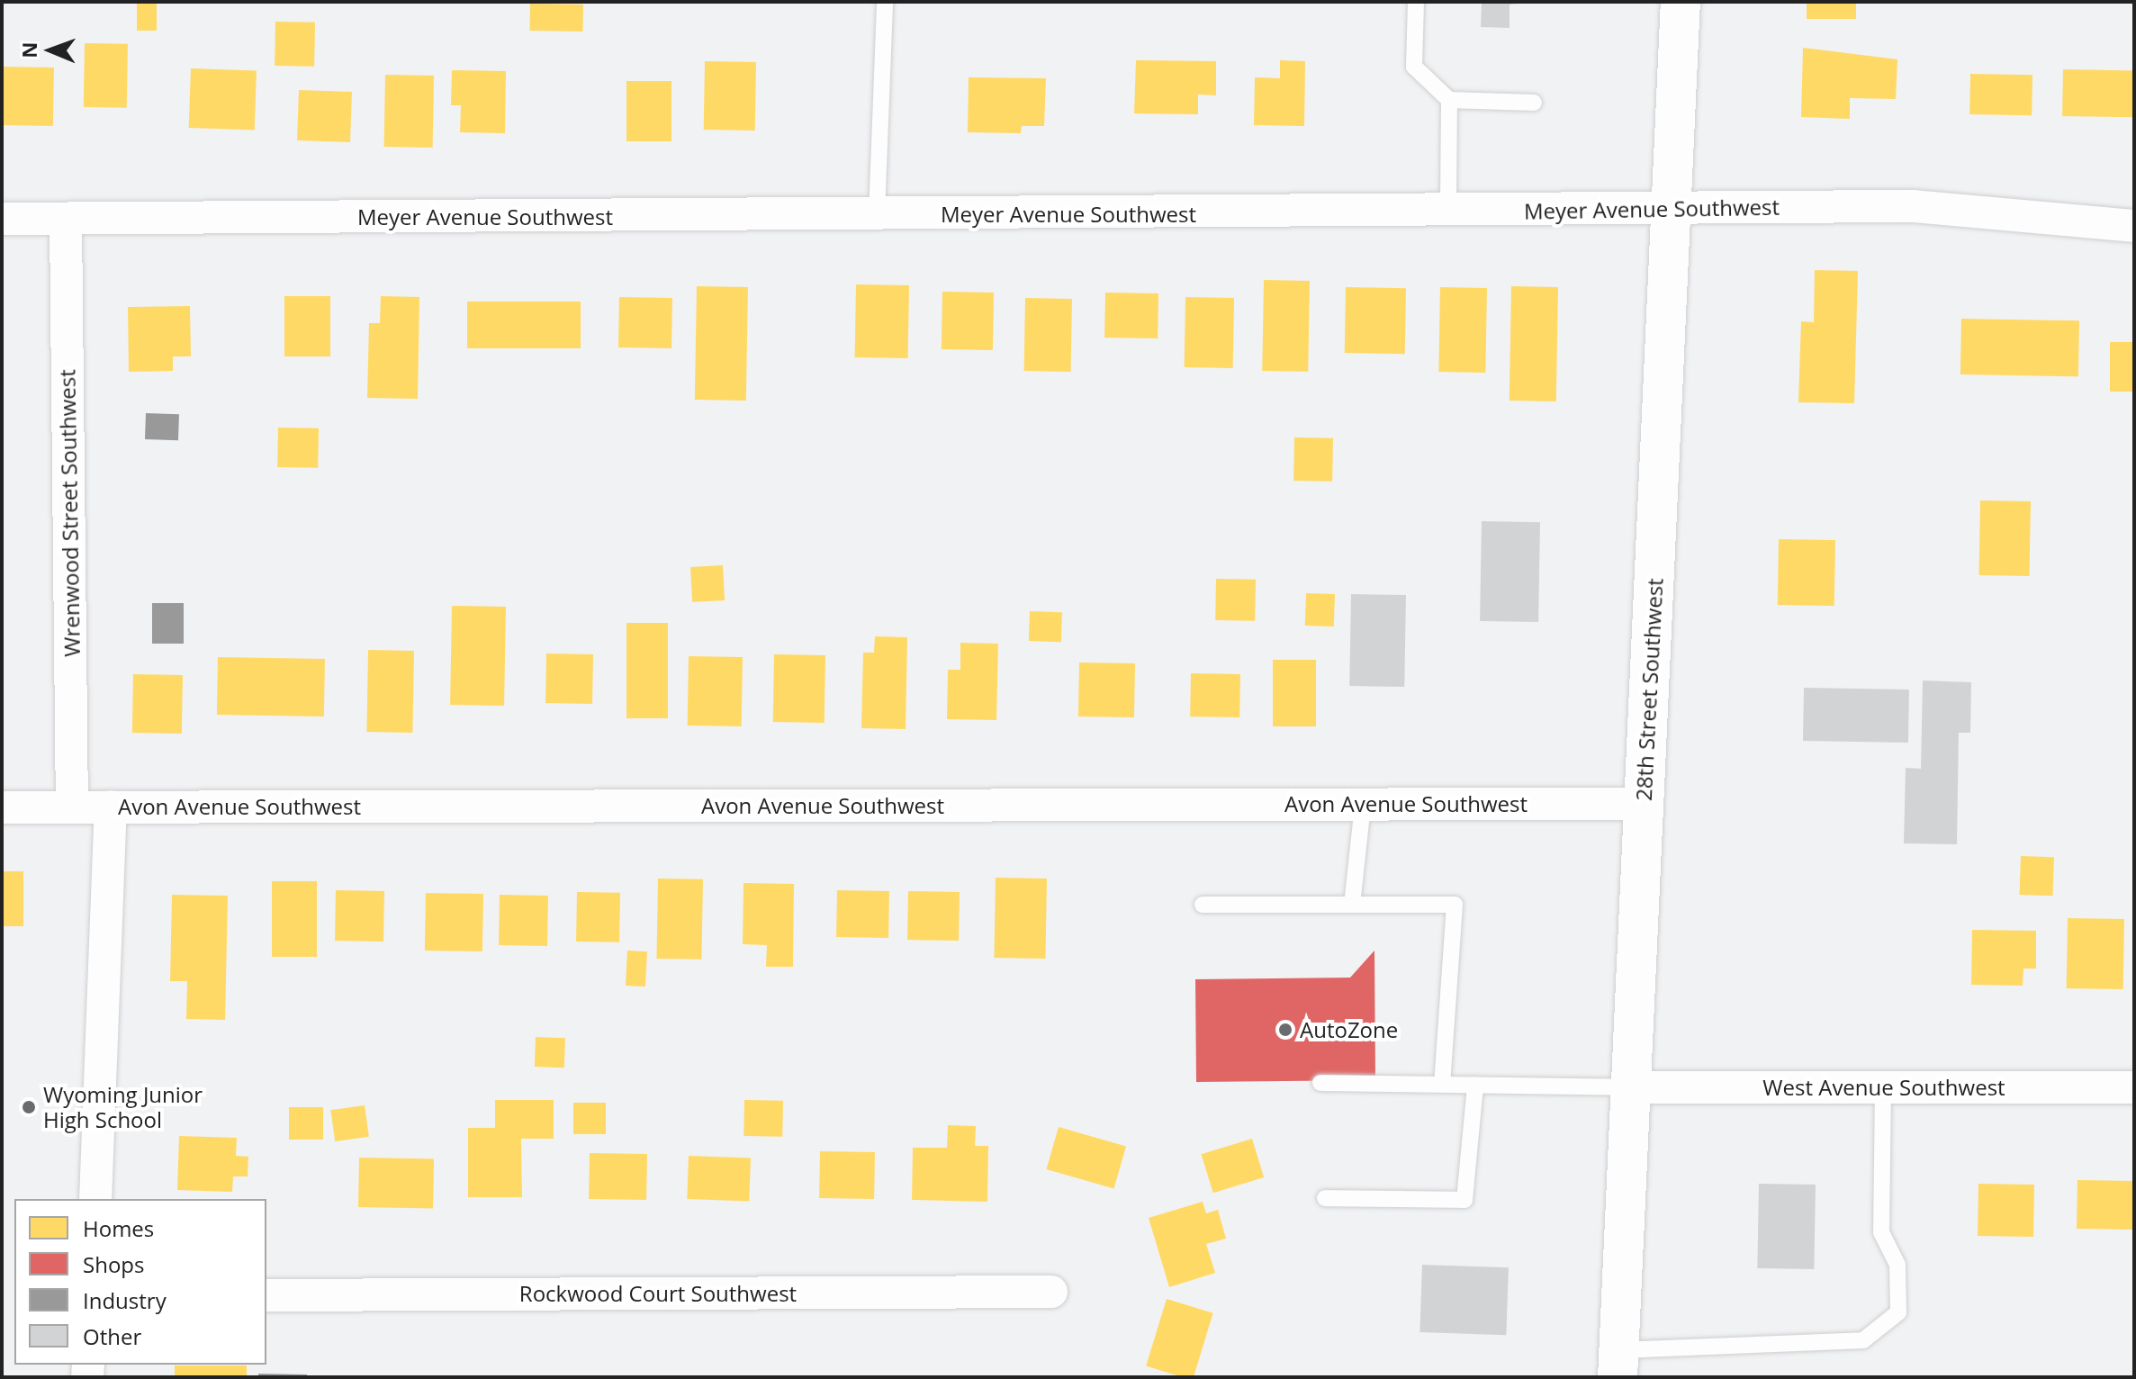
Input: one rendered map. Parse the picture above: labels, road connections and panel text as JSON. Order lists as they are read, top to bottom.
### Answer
{
  "streets": {
    "main road": ["28th Street Southwest"],
    "street": [
      "Meyer Avenue Southwest",
      "Wrenwood Street Southwest",
      "Avon Avenue Southwest",
      "West Avenue Southwest",
      "Rockwood Court Southwest"
    ]
  },
  "crossings": [
    ["Meyer Avenue Southwest", "Wrenwood Street Southwest"],
    ["Meyer Avenue Southwest", "28th Street Southwest"],
    ["Wrenwood Street Southwest", "Avon Avenue Southwest"],
    ["28th Street Southwest", "Avon Avenue Southwest"],
    ["28th Street Southwest", "West Avenue Southwest"]
  ],
  "places": ["AutoZone", "Wyoming Junior High School"],
  "legend": [
    "Homes",
    "Shops",
    "Industry",
    "Other"
  ],
  "north": "left"
}
